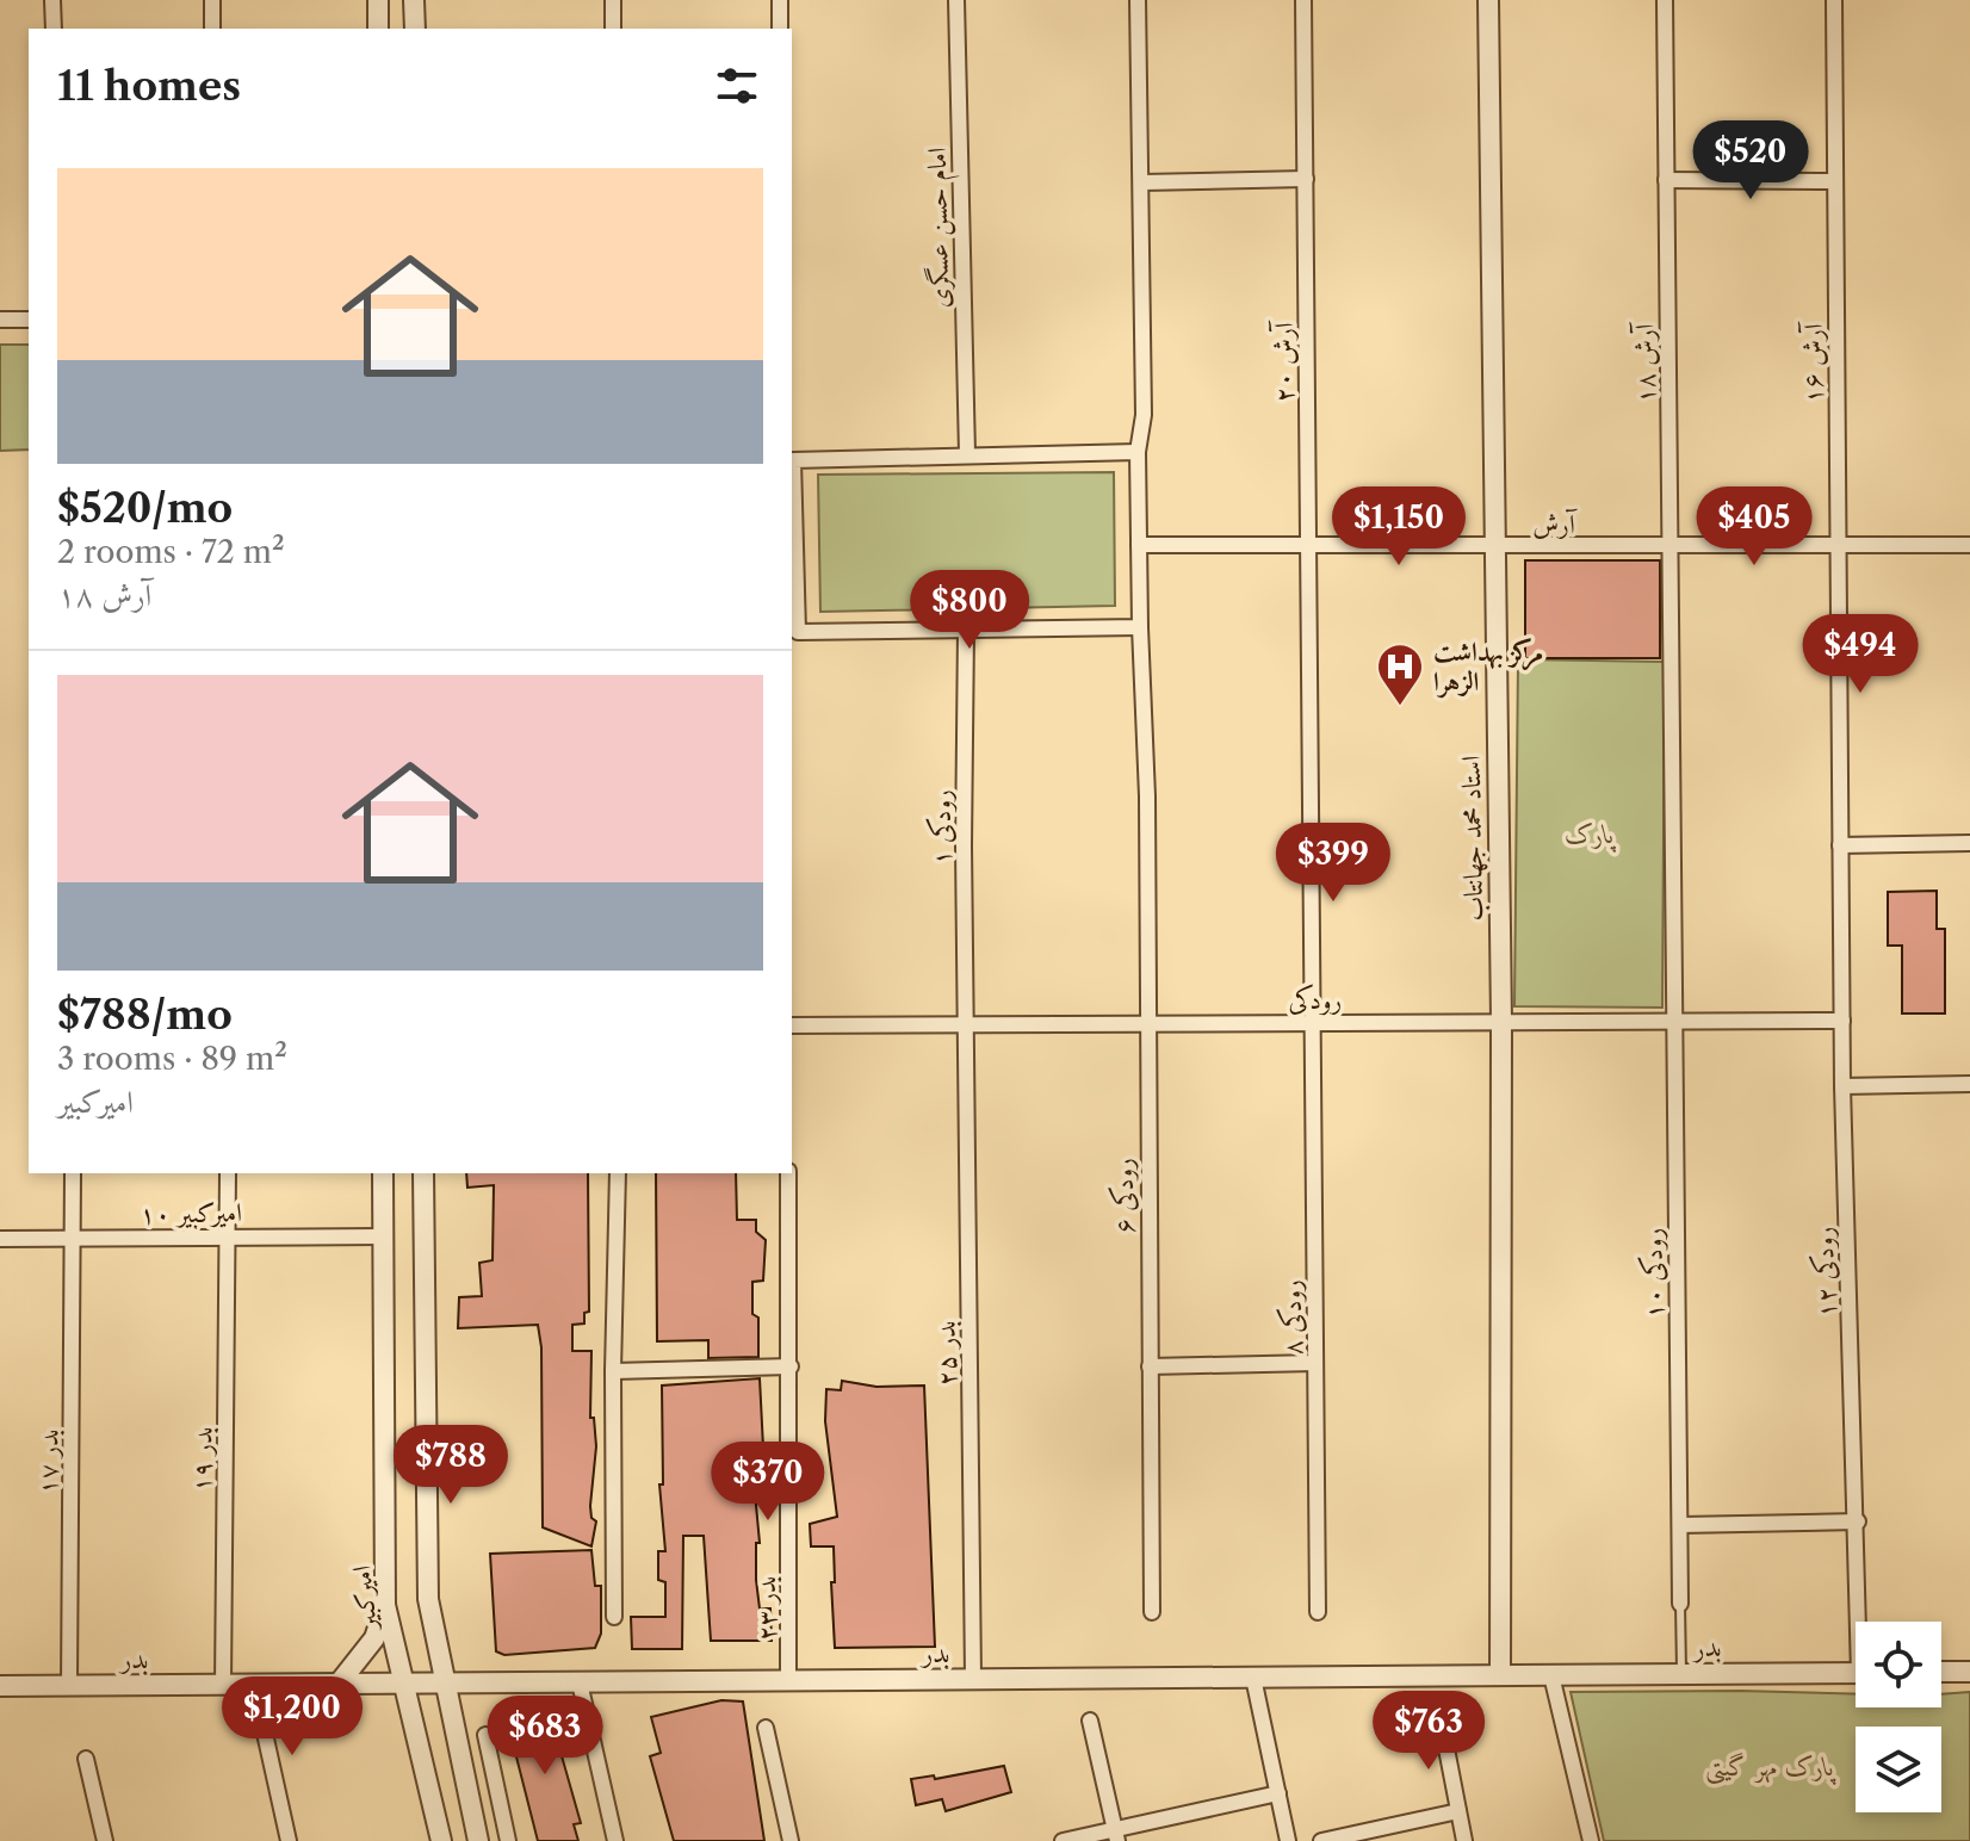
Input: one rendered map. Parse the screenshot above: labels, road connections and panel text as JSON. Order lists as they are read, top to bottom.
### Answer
{
  "streets": {
    "street": [
      "امام حسن عسگری",
      "آرش ۲۰",
      "آرش ۱۸",
      "آرش ۱۶",
      "آرش",
      "رودکی ۱",
      "استاد محمد جهانتاب",
      "رودکی",
      "رودکی ۶",
      "امیرکبیر ۱۰",
      "رودکی ۱۲",
      "رودکی ۱۰",
      "رودکی ۸",
      "بدر ۲۵",
      "بدر ۱۹",
      "بدر ۱۷",
      "امیرکبیر",
      "بدر ۲۳",
      "بدر"
    ]
  },
  "crossings": [
    ["آرش ۲۰", "آرش"],
    ["آرش ۲۰", "رودکی ۸"],
    ["آرش ۱۸", "آرش"],
    ["آرش ۱۸", "رودکی ۱۰"],
    ["آرش ۱۶", "آرش"],
    ["آرش ۱۶", "رودکی ۱۲"],
    ["آرش", "استاد محمد جهانتاب"],
    ["آرش", "رودکی ۶"],
    ["رودکی ۱", "رودکی"],
    ["رودکی ۱", "بدر ۲۵"],
    ["استاد محمد جهانتاب", "رودکی"],
    ["استاد محمد جهانتاب", "بدر"],
    ["رودکی", "رودکی ۶"],
    ["رودکی", "رودکی ۱۲"],
    ["رودکی", "رودکی ۱۰"],
    ["رودکی", "رودکی ۸"],
    ["رودکی", "بدر ۲۵"],
    ["امیرکبیر ۱۰", "بدر ۱۹"],
    ["امیرکبیر ۱۰", "بدر ۱۷"],
    ["امیرکبیر ۱۰", "امیرکبیر"],
    ["بدر ۲۵", "بدر"],
    ["بدر ۱۹", "بدر"],
    ["بدر ۱۷", "بدر"],
    ["امیرکبیر", "بدر"],
    ["بدر ۲۳", "بدر"]
  ],
  "parks": ["پارک", "پارک مهر گیتی"],
  "places": {
    "hospital": ["مرکز بهداشت الزهرا"]
  },
  "page": {
    "heading": "11 homes",
    "price": [
      "$520",
      "$1,150",
      "$405",
      "$800",
      "$494",
      "$399",
      "$788",
      "$370",
      "$1,200",
      "$763",
      "$683"
    ],
    "list": [
      {
        "name": "$520/mo",
        "note": "2 rooms · 72 m² · آرش ۱۸"
      },
      {
        "name": "$788/mo",
        "note": "3 rooms · 89 m² · امیرکبیر"
      }
    ]
  }
}
